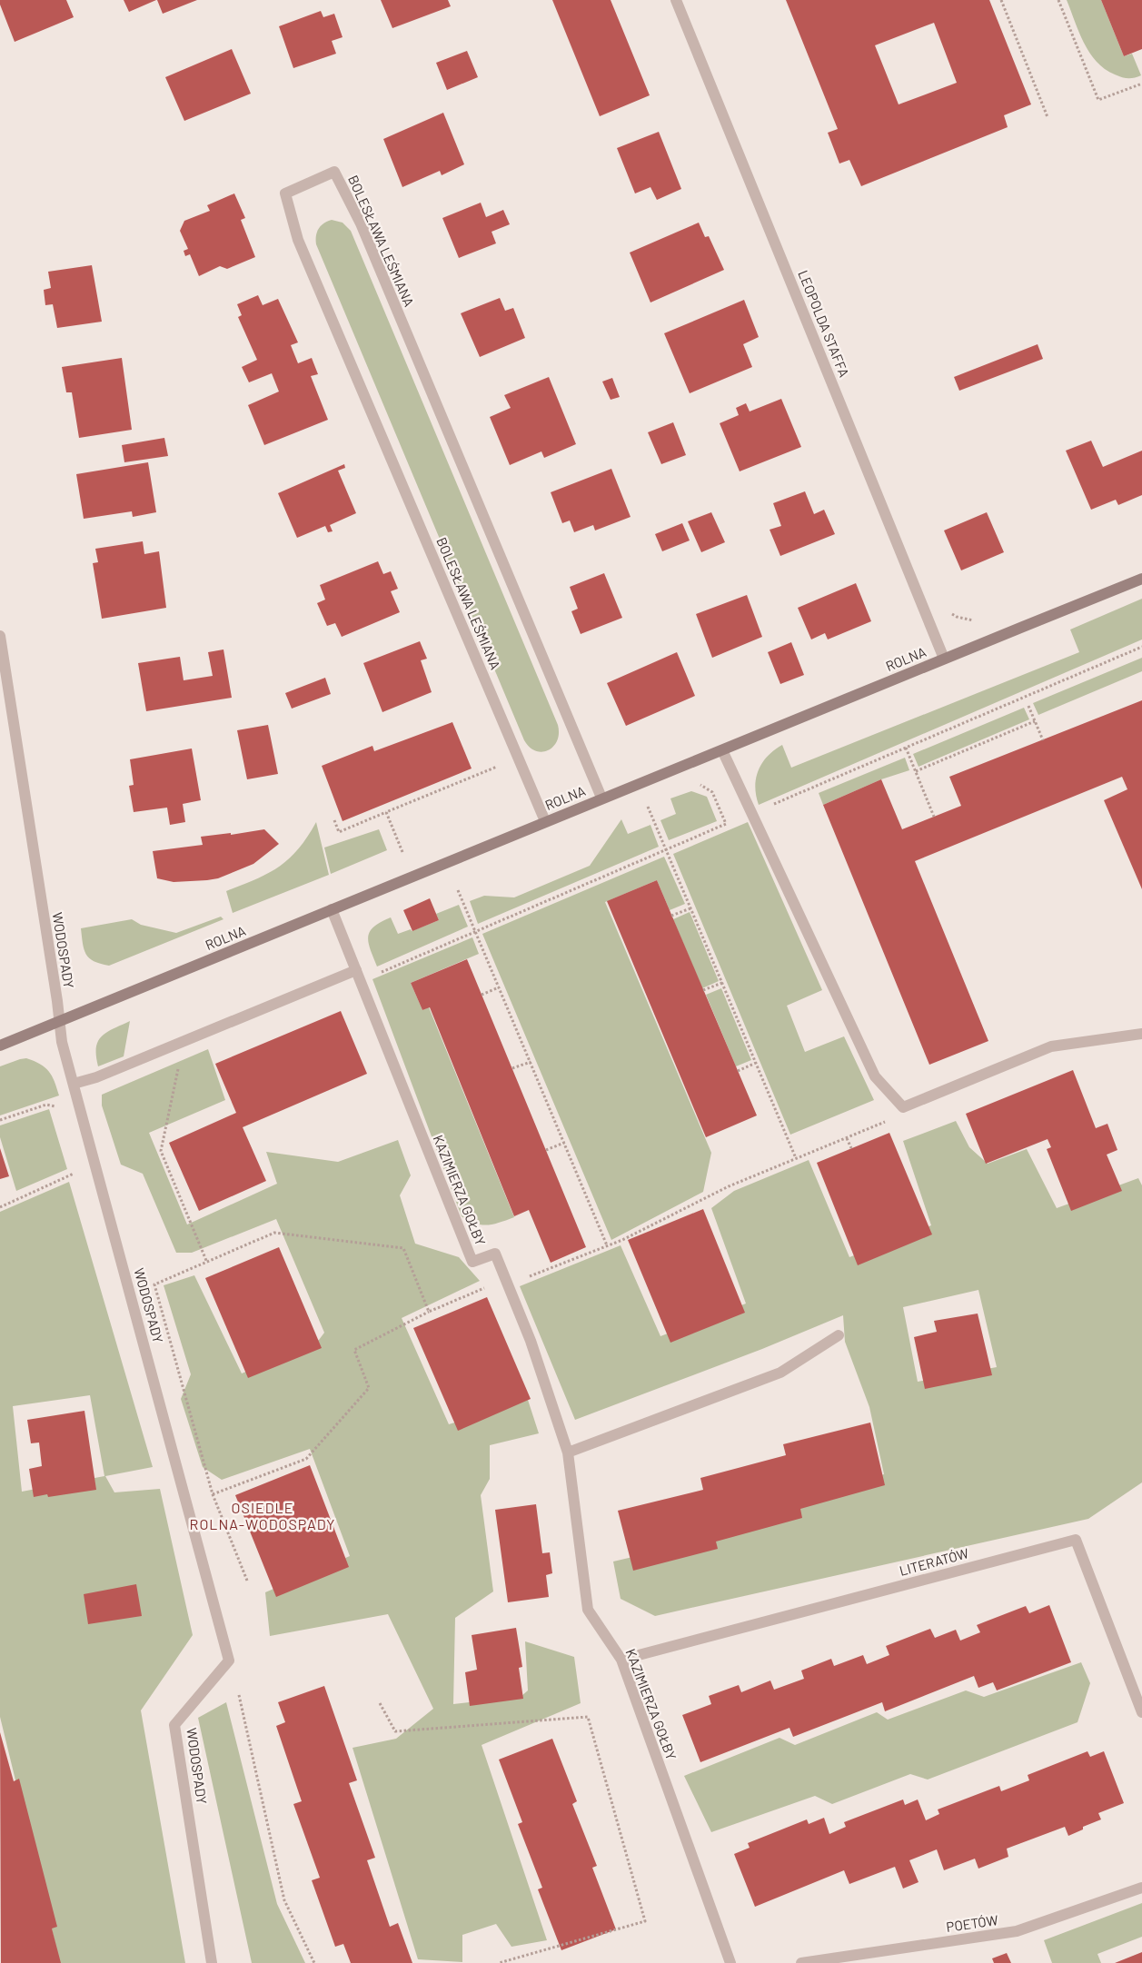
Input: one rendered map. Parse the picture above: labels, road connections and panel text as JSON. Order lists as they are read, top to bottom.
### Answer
{
  "streets": {
    "street": [
      "BOLESŁAWA LEŚMIANA",
      "LEOPOLDA STAFFA",
      "ROLNA",
      "WODOSPADY",
      "KAZIMIERZA GOŁBY",
      "LITERATÓW",
      "POETÓW"
    ]
  },
  "crossings": [
    ["BOLESŁAWA LEŚMIANA", "ROLNA"],
    ["LEOPOLDA STAFFA", "ROLNA"],
    ["ROLNA", "WODOSPADY"],
    ["ROLNA", "KAZIMIERZA GOŁBY"],
    ["KAZIMIERZA GOŁBY", "LITERATÓW"]
  ],
  "districts": ["OSIEDLE ROLNA-WODOSPADY"]
}
